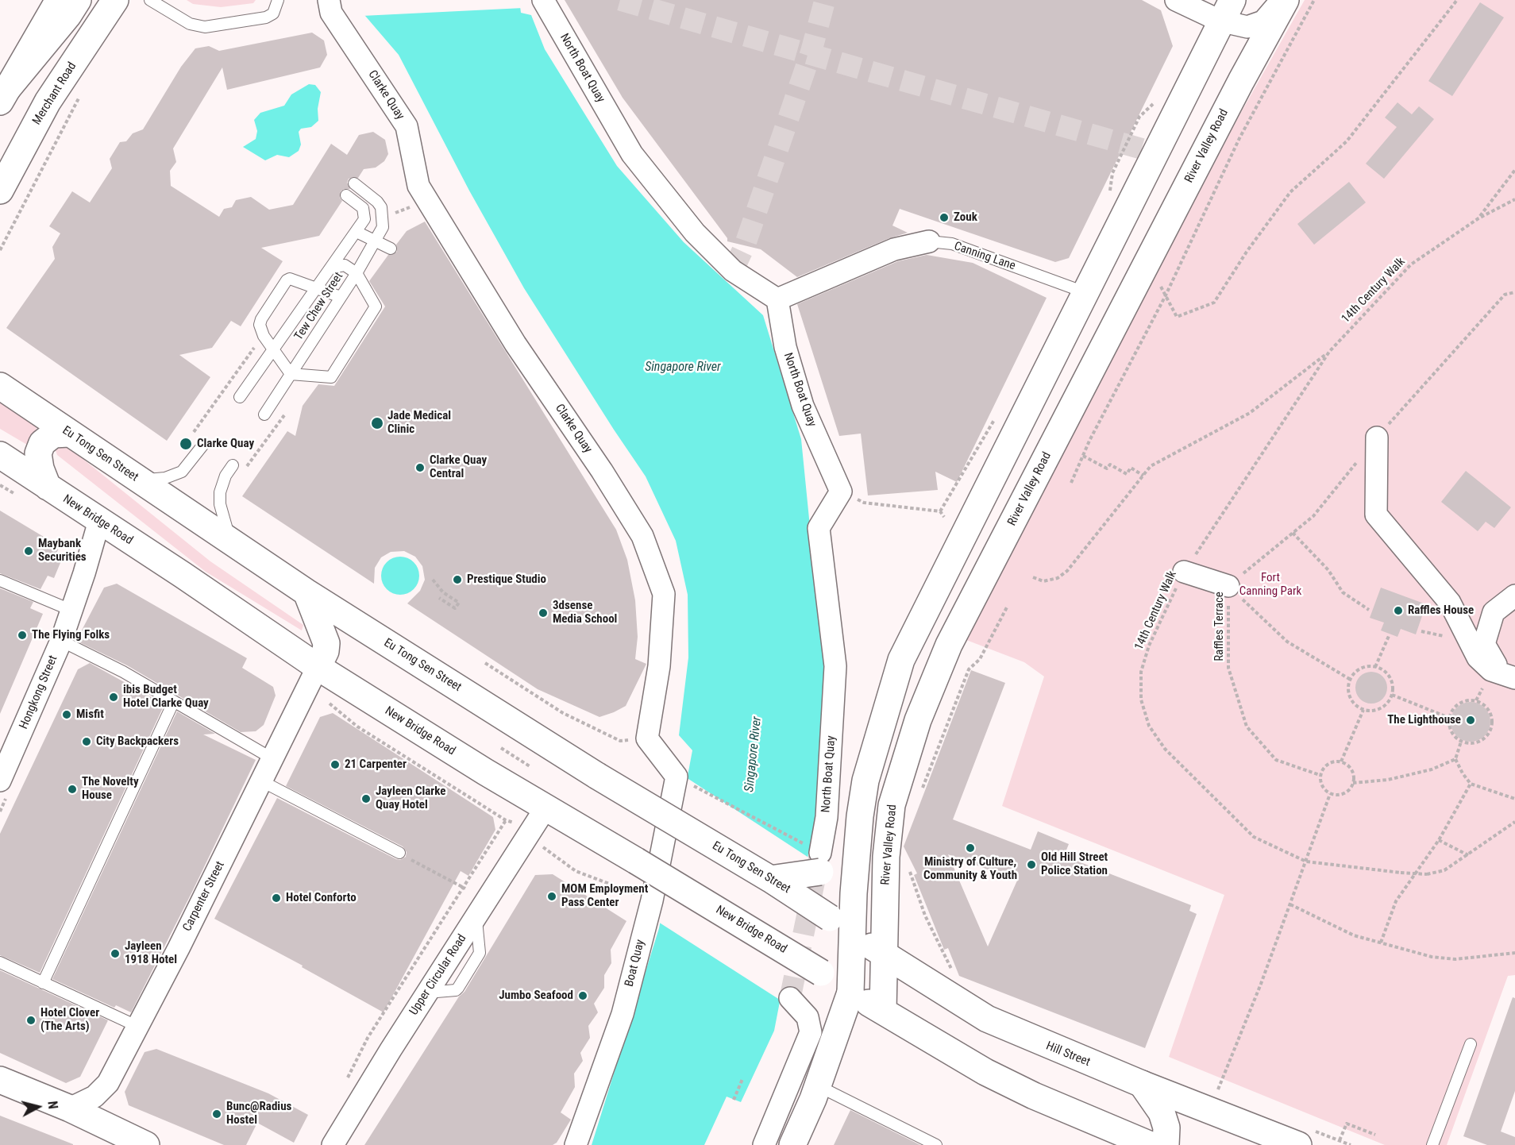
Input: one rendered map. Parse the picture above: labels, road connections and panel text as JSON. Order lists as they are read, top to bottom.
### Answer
{
  "streets": {
    "main road": [
      "Merchant Road",
      "River Valley Road",
      "Eu Tong Sen Street",
      "New Bridge Road",
      "Hill Street"
    ],
    "street": [
      "North Boat Quay",
      "Clarke Quay",
      "Canning Lane",
      "Hongkong Street",
      "Carpenter Street",
      "Boat Quay",
      "Upper Circular Road"
    ],
    "lane": ["Tew Chew Street"],
    "path": ["14th Century Walk", "Raffles Terrace"]
  },
  "crossings": [
    ["North Boat Quay", "Canning Lane"],
    ["River Valley Road", "Hill Street"],
    ["Eu Tong Sen Street", "Hill Street"],
    ["New Bridge Road", "Hongkong Street"],
    ["New Bridge Road", "Carpenter Street"],
    ["New Bridge Road", "Upper Circular Road"]
  ],
  "water": ["Singapore River"],
  "parks": ["Fort Canning Park"],
  "places": [
    "Zouk",
    "Jade Medical Clinic",
    "Clarke Quay",
    "Clarke Quay Central",
    "Maybank Securities",
    "Prestique Studio",
    "Raffles House",
    "3dsense Media School",
    "The Flying Folks",
    "ibis Budget Hotel Clarke Quay",
    "Misfit",
    "The Lighthouse",
    "City Backpackers",
    "21 Carpenter",
    "The Novelty House",
    "Jayleen Clarke Quay Hotel",
    "Ministry of Culture, Community & Youth",
    "Old Hill Street Police Station",
    "MOM Employment Pass Center",
    "Hotel Conforto",
    "Jayleen 1918 Hotel",
    "Jumbo Seafood",
    "Hotel Clover (The Arts)",
    "Bunc@Radius Hostel"
  ],
  "north": "right"
}
